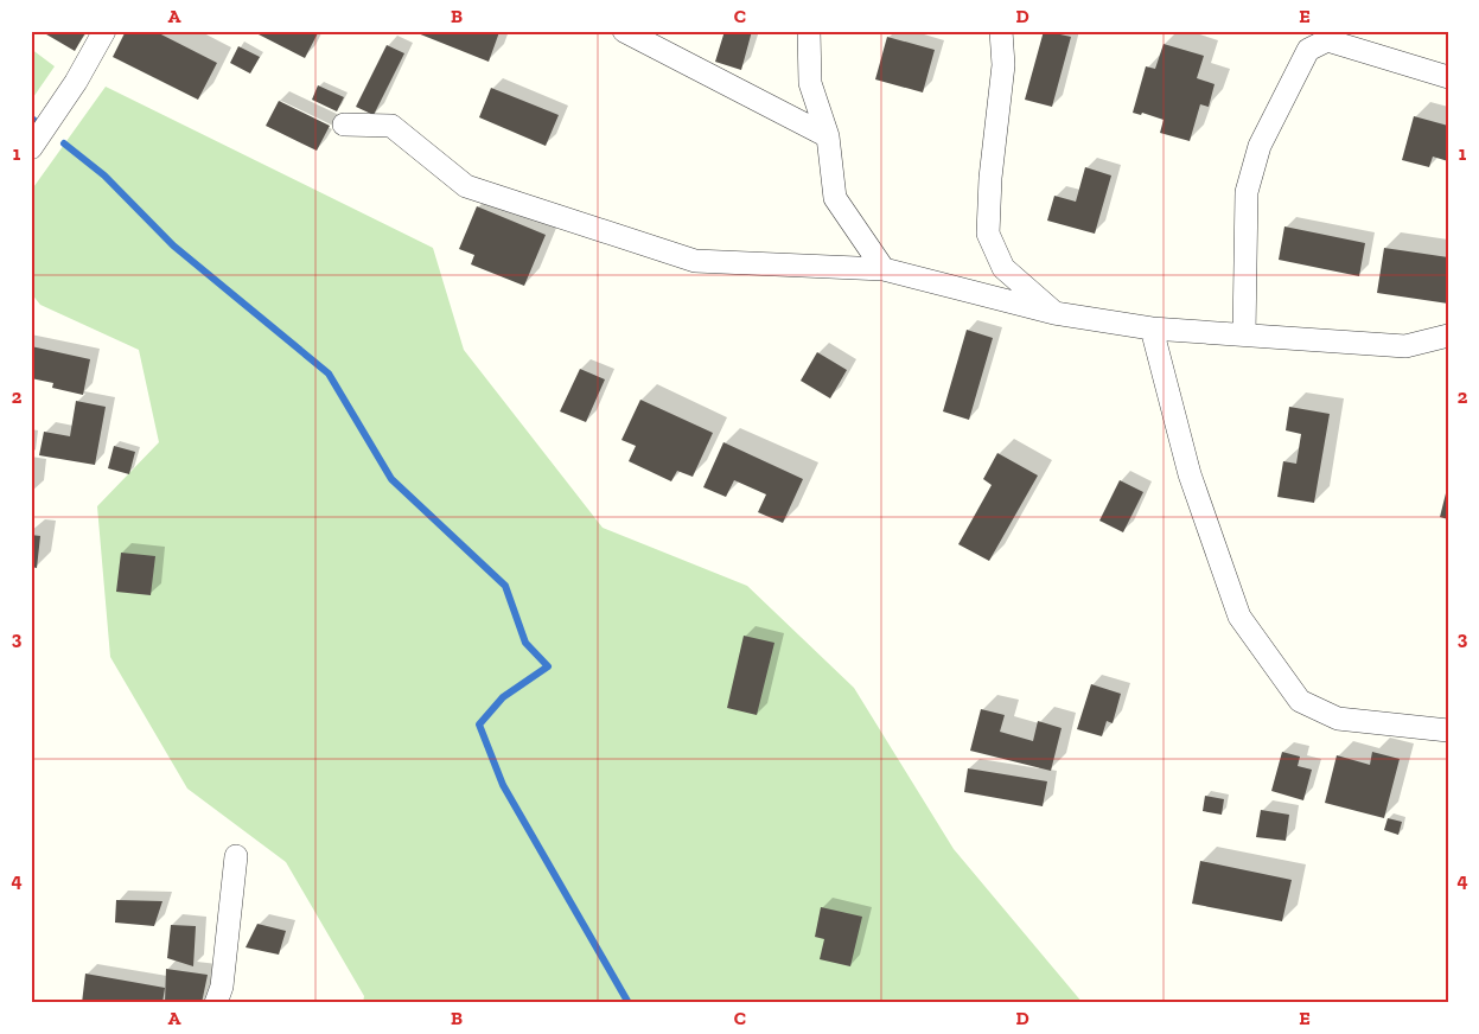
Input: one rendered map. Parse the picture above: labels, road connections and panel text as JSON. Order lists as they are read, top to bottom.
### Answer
{
  "grid": {
    "columns": [
      "A",
      "B",
      "C",
      "D",
      "E"
    ],
    "rows": [
      "1",
      "2",
      "3",
      "4"
    ]
  }
}
